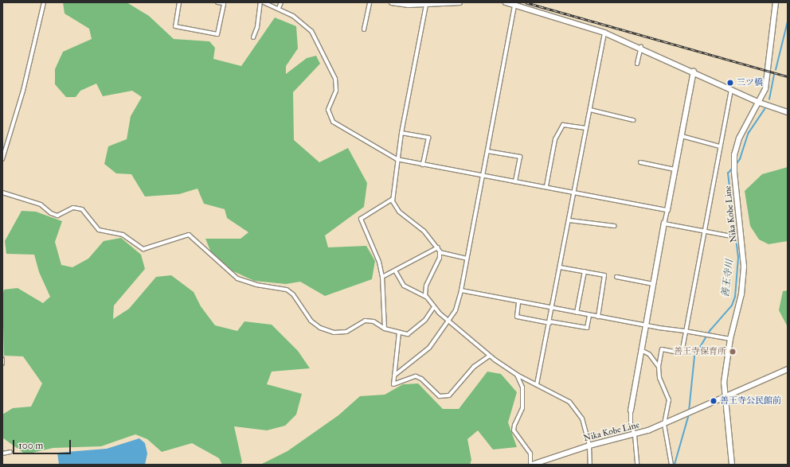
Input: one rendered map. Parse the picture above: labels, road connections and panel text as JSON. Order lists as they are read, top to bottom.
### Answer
{
  "streets": {
    "street": ["Nika Kobe Line"]
  },
  "water": ["善王寺川"],
  "places": ["三ツ橋", "善王寺保育所", "善王寺公民館前"],
  "scale_bar": "100 m"
}
